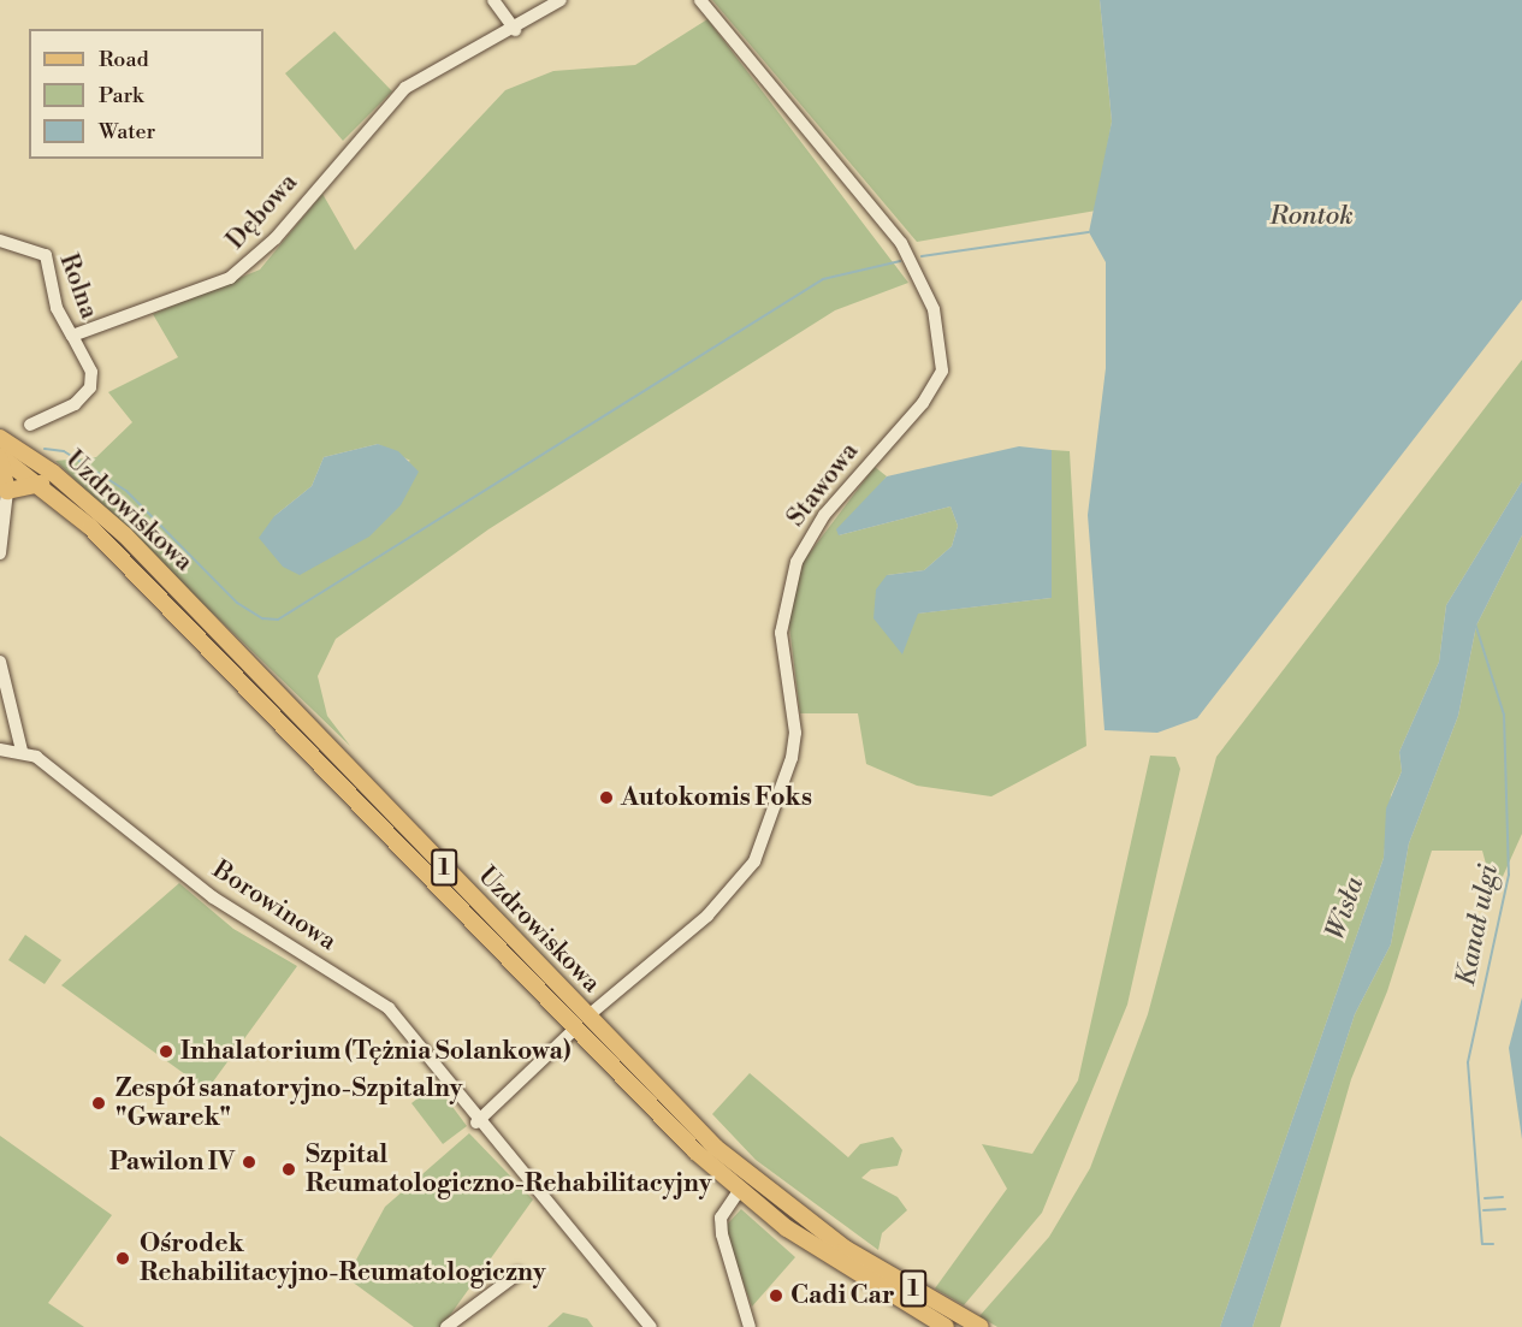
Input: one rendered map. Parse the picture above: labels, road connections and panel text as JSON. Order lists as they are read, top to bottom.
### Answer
{
  "streets": {
    "main road": ["Uzdrowiskowa", "1"],
    "street": [
      "Dębowa",
      "Rolna",
      "Stawowa",
      "Borowinowa"
    ]
  },
  "crossings": [
    ["Dębowa", "Rolna"],
    ["Stawowa", "Uzdrowiskowa"]
  ],
  "water": ["Rontok", "Wisła", "Kanał ulgi"],
  "places": [
    "Autokomis Foks",
    "Inhalatorium (Tężnia Solankowa)",
    "Zespół sanatoryjno-Szpitalny \"Gwarek\"",
    "Pawilon IV",
    "Szpital Reumatologiczno-Rehabilitacyjny",
    "Ośrodek Rehabilitacyjno-Reumatologiczny",
    "Cadi Car"
  ],
  "legend": ["Road", "Park", "Water"]
}
